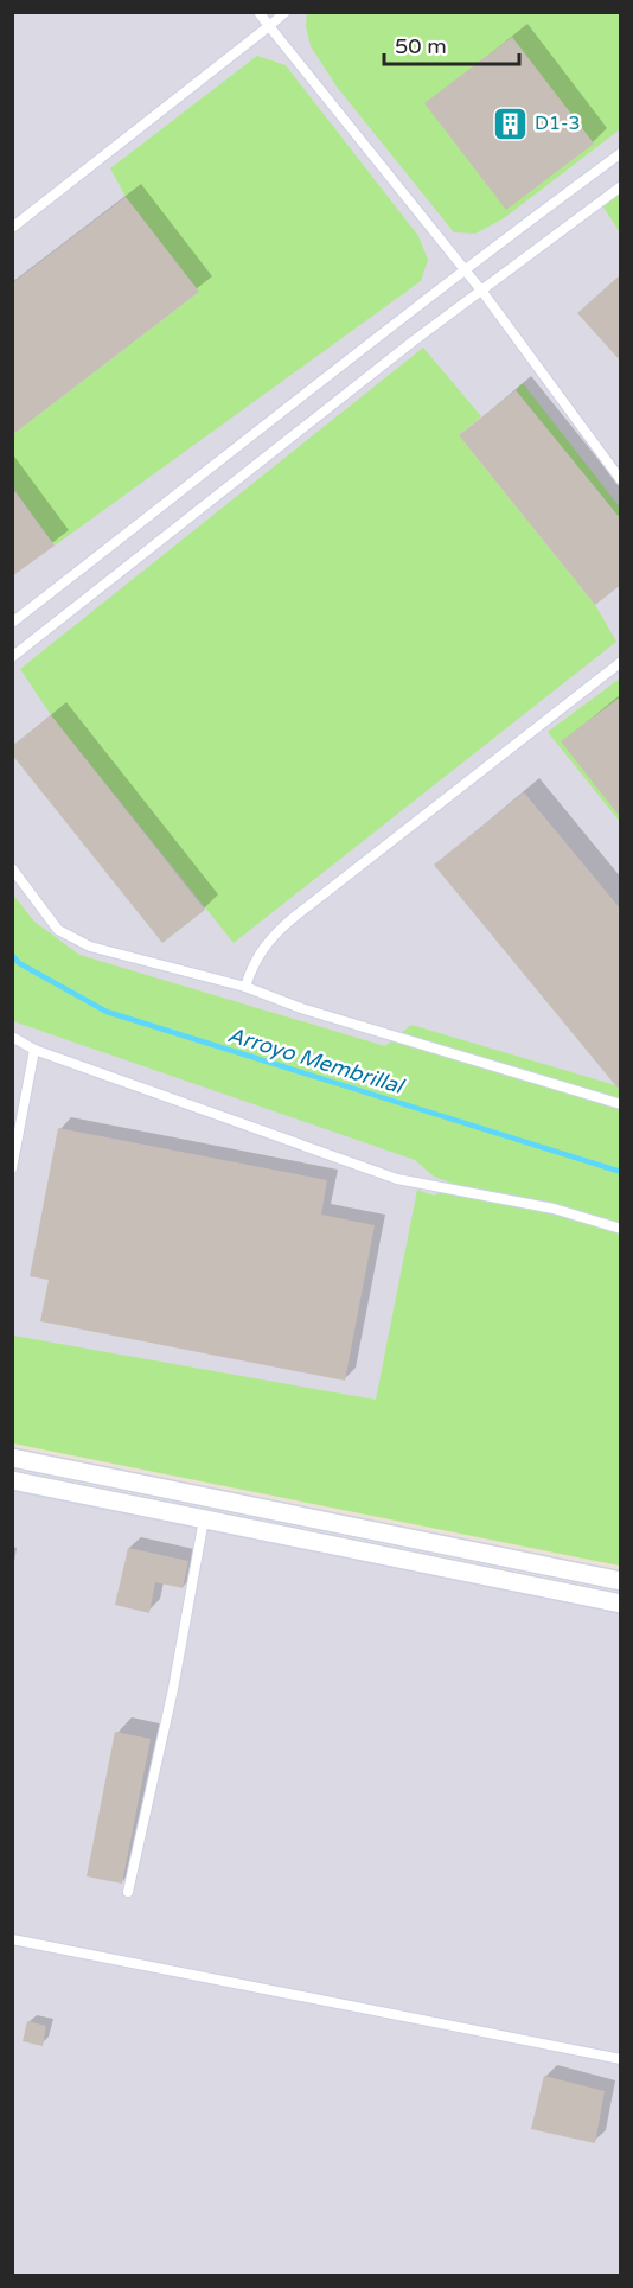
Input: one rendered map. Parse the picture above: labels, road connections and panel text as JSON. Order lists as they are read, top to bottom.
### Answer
{
  "water": ["Arroyo Membrillal"],
  "places": {
    "building": ["D1-3"]
  },
  "scale_bar": "50 m"
}
